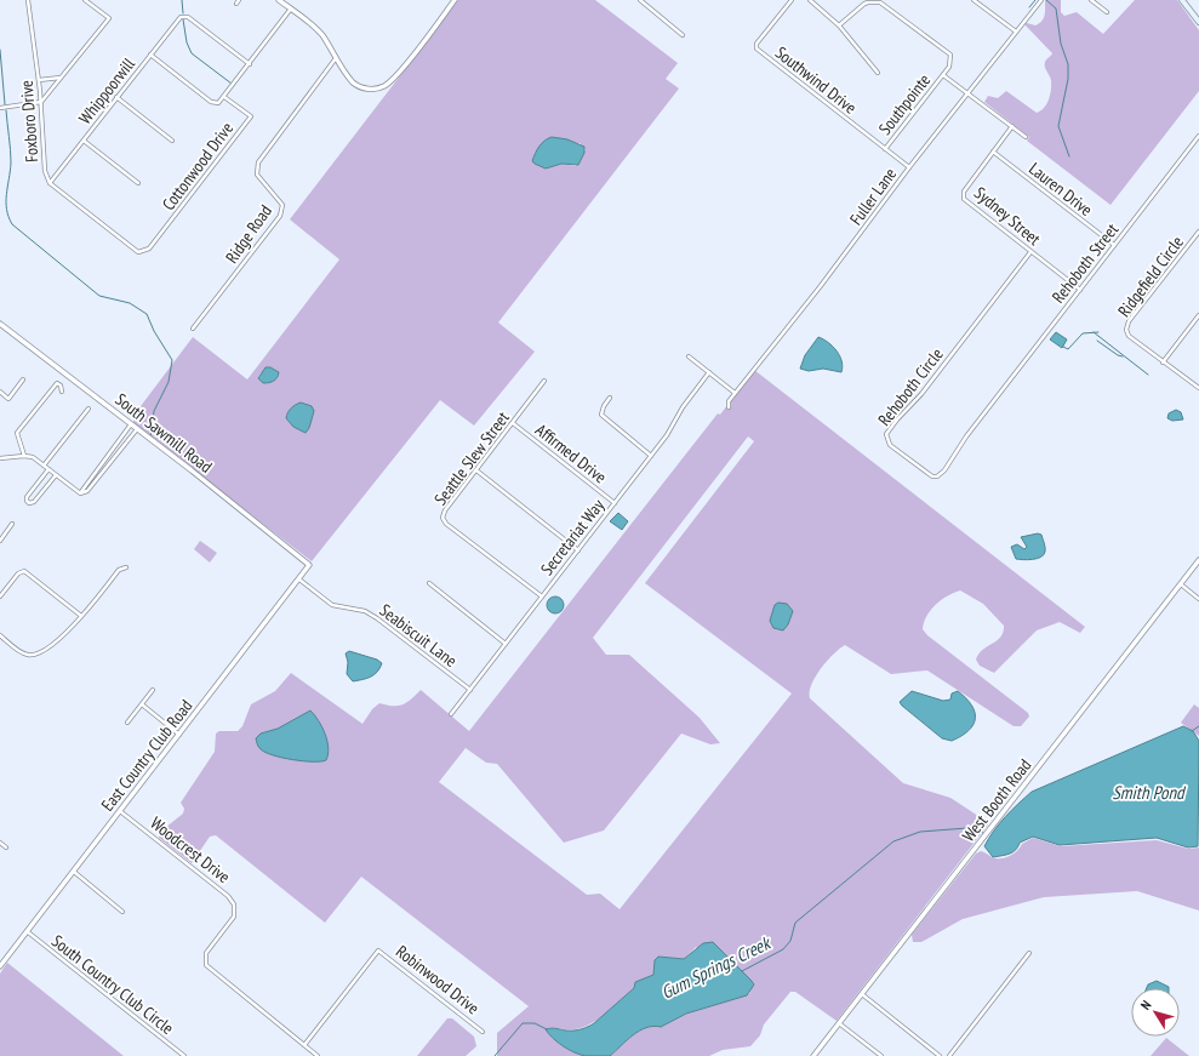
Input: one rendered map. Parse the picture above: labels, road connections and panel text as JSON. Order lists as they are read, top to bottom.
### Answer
{
  "streets": {
    "street": [
      "Southwind Drive",
      "Whippoorwill",
      "Southpointe",
      "Foxboro Drive",
      "Cottonwood Drive",
      "Lauren Drive",
      "Fuller Lane",
      "Sydney Street",
      "Ridge Road",
      "Rehoboth Street",
      "Ridgefield Circle",
      "Rehoboth Circle",
      "South Sawmill Road",
      "Affirmed Drive",
      "Seattle Slew Street",
      "Secretariat Way",
      "Seabiscuit Lane",
      "East Country Club Road",
      "West Booth Road",
      "Woodcrest Drive",
      "Robinwood Drive",
      "South Country Club Circle"
    ]
  },
  "crossings": [
    ["Southwind Drive", "Southpointe"],
    ["Southwind Drive", "Fuller Lane"],
    ["Whippoorwill", "Foxboro Drive"],
    ["Foxboro Drive", "Cottonwood Drive"],
    ["Lauren Drive", "Sydney Street"],
    ["Lauren Drive", "Rehoboth Street"],
    ["Sydney Street", "Rehoboth Street"],
    ["Sydney Street", "Rehoboth Circle"],
    ["Rehoboth Street", "Rehoboth Circle"],
    ["South Sawmill Road", "East Country Club Road"],
    ["Affirmed Drive", "Seattle Slew Street"],
    ["Affirmed Drive", "Secretariat Way"],
    ["Seattle Slew Street", "Secretariat Way"],
    ["Secretariat Way", "Seabiscuit Lane"],
    ["Seabiscuit Lane", "East Country Club Road"],
    ["East Country Club Road", "Woodcrest Drive"],
    ["East Country Club Road", "South Country Club Circle"],
    ["Woodcrest Drive", "Robinwood Drive"]
  ],
  "water": ["Smith Pond", "Gum Springs Creek"],
  "north": "top left"
}
